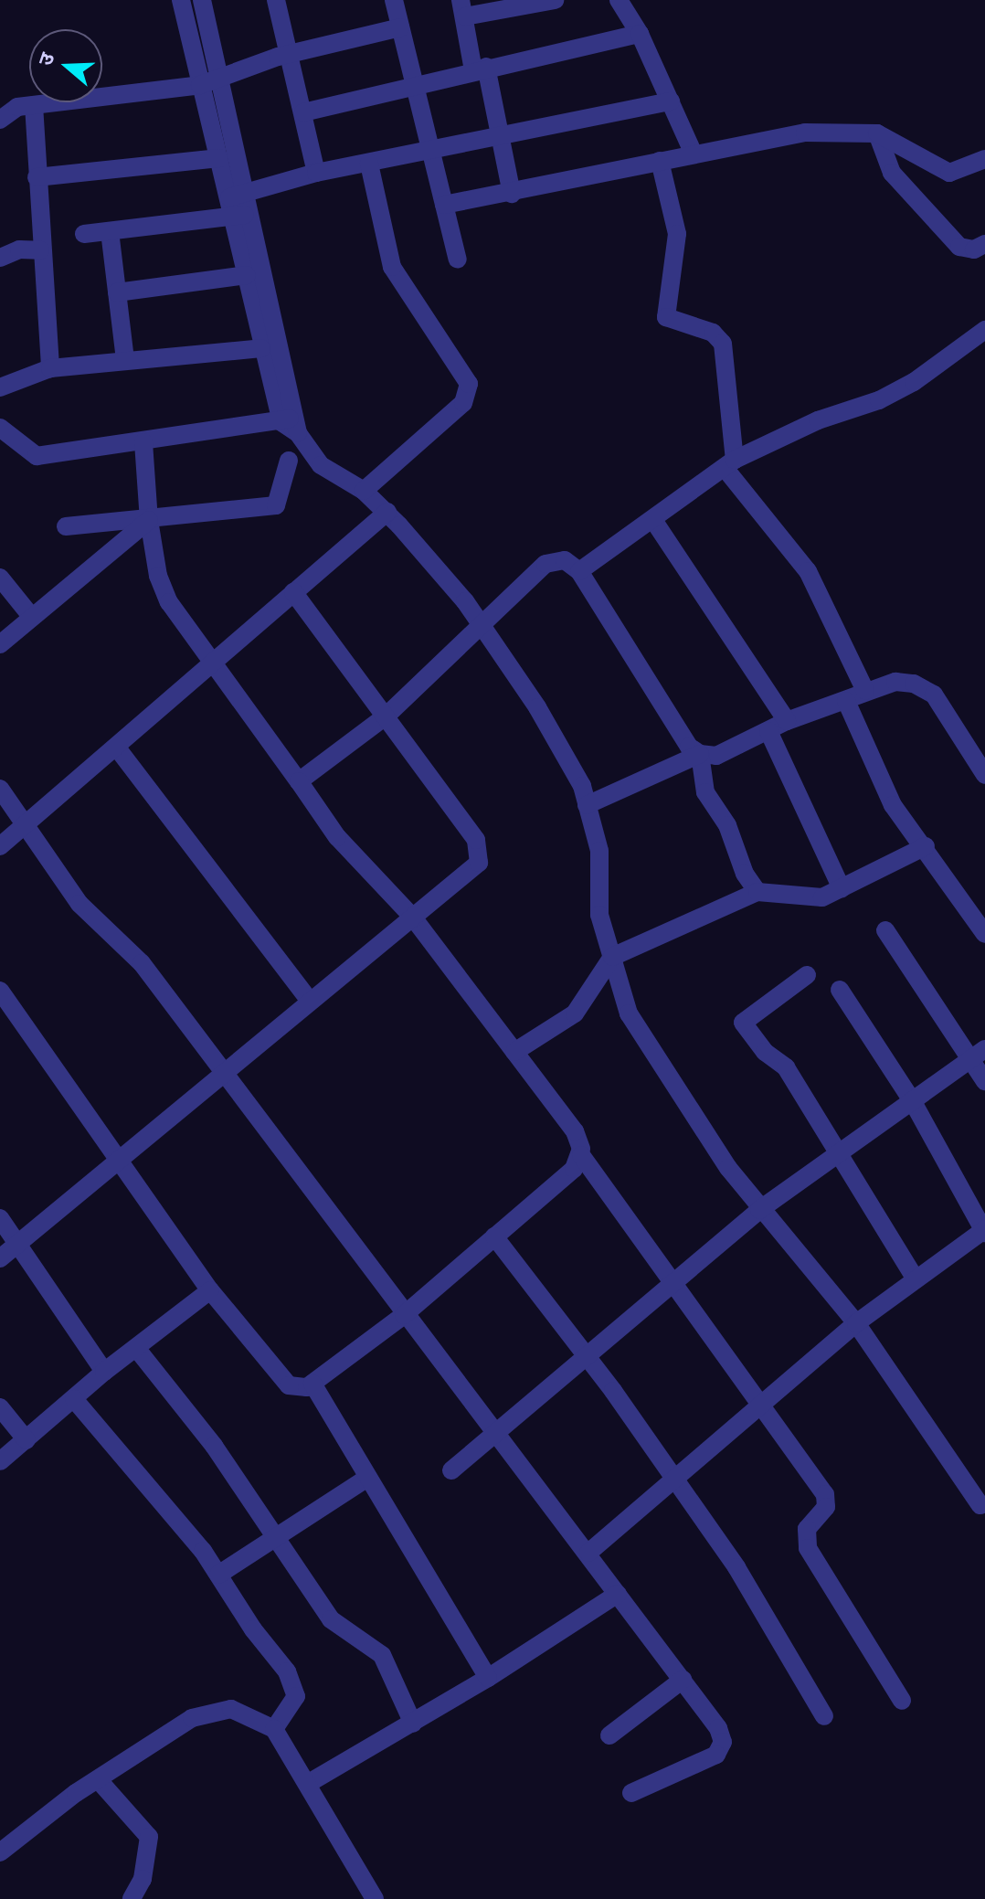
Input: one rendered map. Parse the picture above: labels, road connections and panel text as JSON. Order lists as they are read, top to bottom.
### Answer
{
  "north": "left"
}
